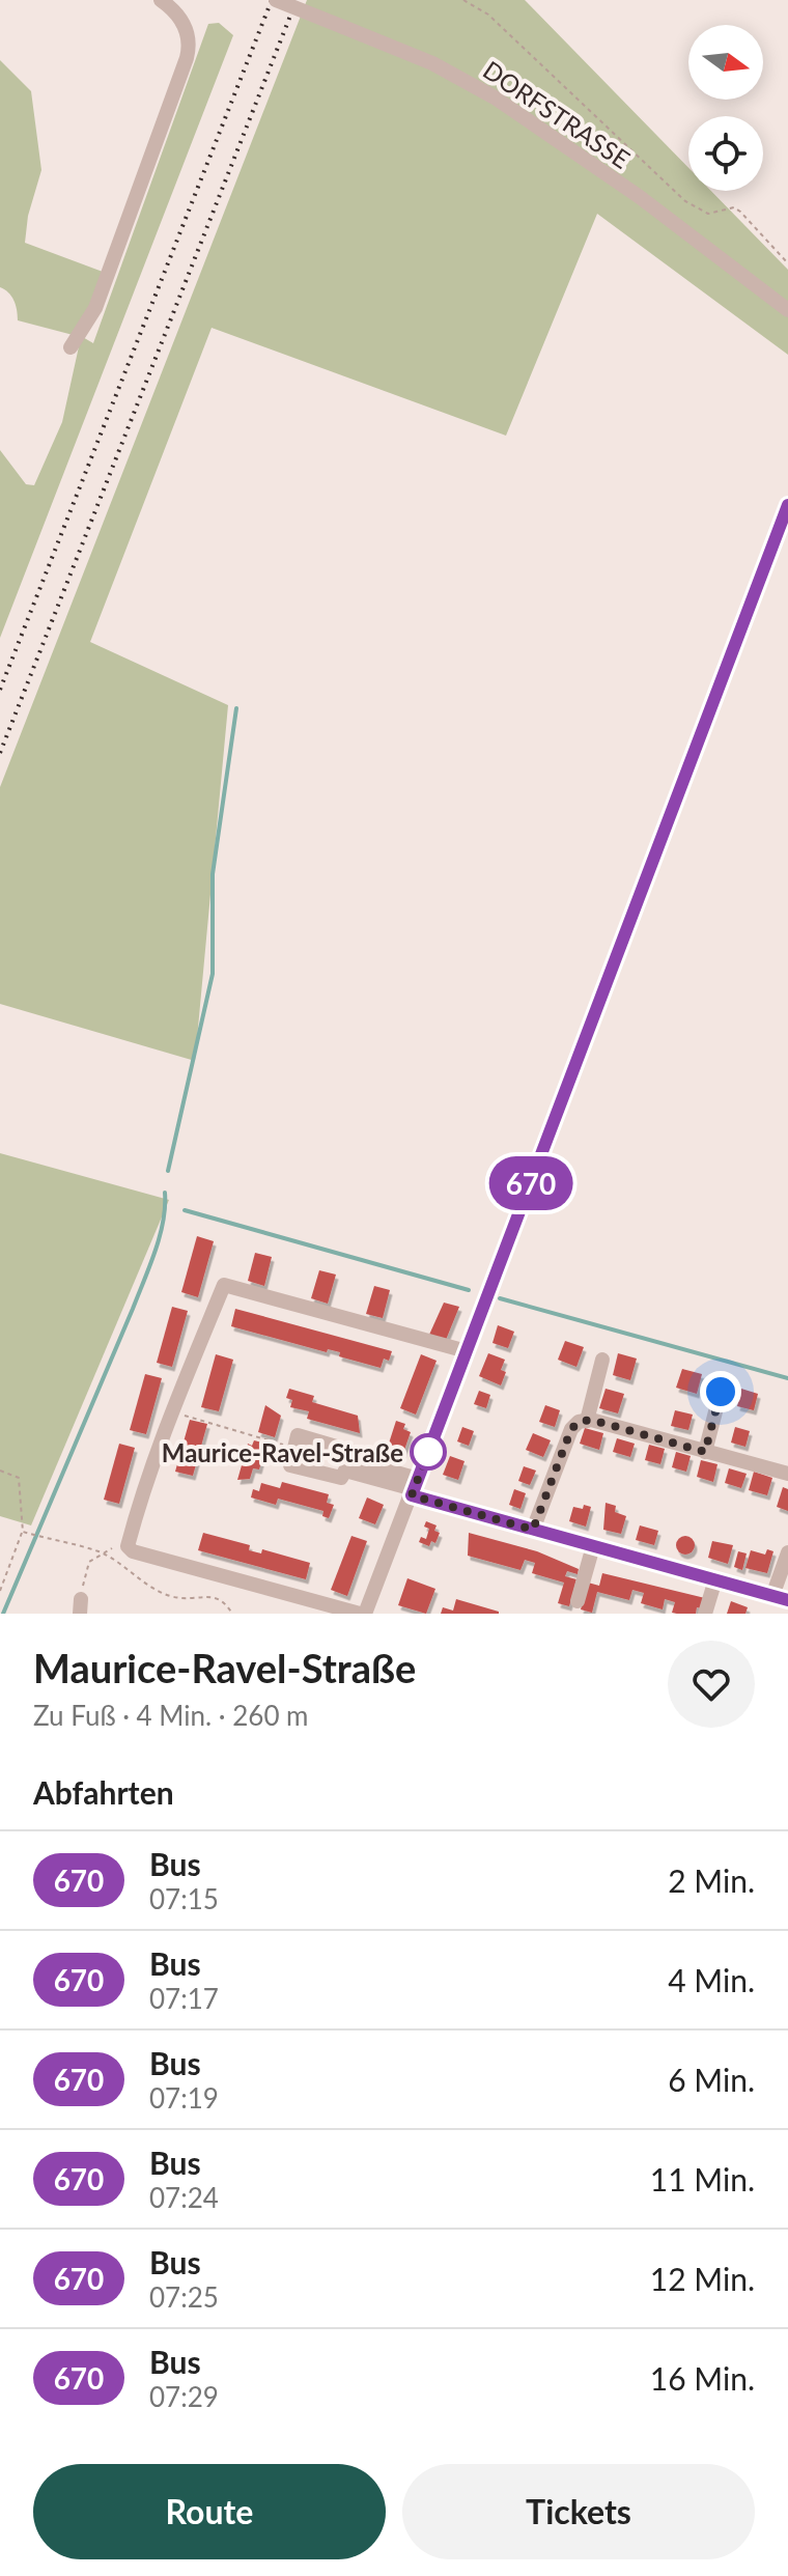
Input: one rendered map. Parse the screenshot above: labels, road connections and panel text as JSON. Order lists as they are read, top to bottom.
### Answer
{
  "streets": {
    "street": ["DORFSTRASSE"]
  },
  "places": ["Maurice-Ravel-Straße"],
  "lines": ["bus line 670"],
  "north": "right",
  "page": {
    "on_map": "670",
    "heading": [
      ["Maurice-Ravel-Straße", "Zu Fuß · 4 Min. · 260 m"],
      "Abfahrten"
    ],
    "list": [
      {
        "mark": "670",
        "name": "Bus",
        "note": "07:15",
        "value": "2 Min."
      },
      {
        "mark": "670",
        "name": "Bus",
        "note": "07:17",
        "value": "4 Min."
      },
      {
        "mark": "670",
        "name": "Bus",
        "note": "07:19",
        "value": "6 Min."
      },
      {
        "mark": "670",
        "name": "Bus",
        "note": "07:24",
        "value": "11 Min."
      },
      {
        "mark": "670",
        "name": "Bus",
        "note": "07:25",
        "value": "12 Min."
      },
      {
        "mark": "670",
        "name": "Bus",
        "note": "07:29",
        "value": "16 Min."
      }
    ],
    "buttons": ["Route", "Tickets"]
  }
}
